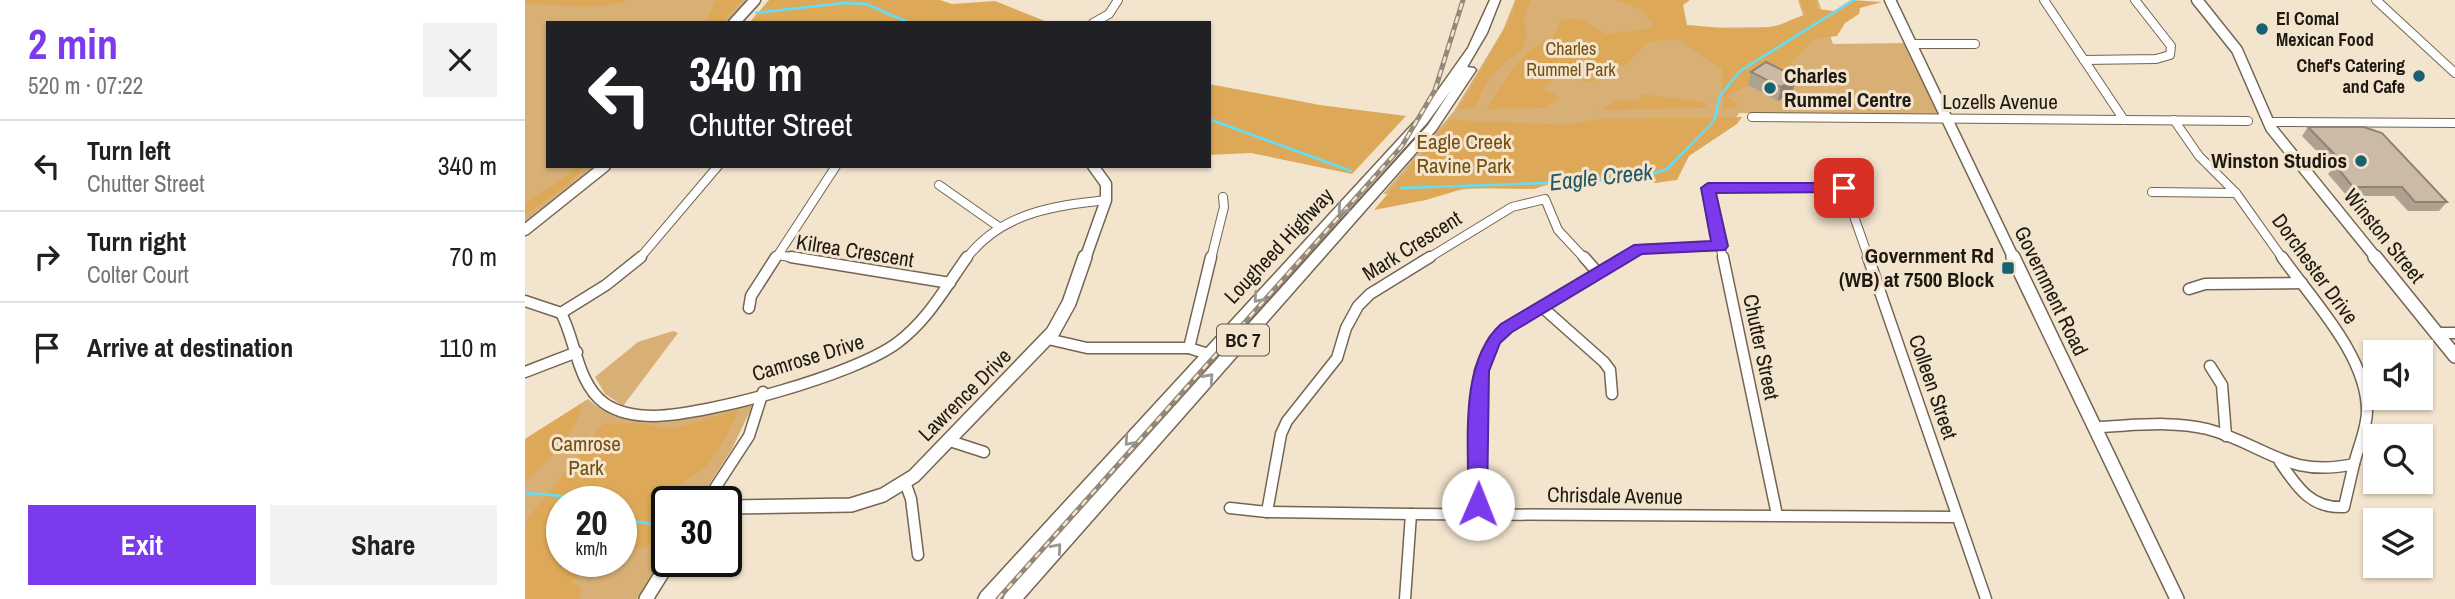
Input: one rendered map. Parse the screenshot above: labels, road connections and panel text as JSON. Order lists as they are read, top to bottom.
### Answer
{
  "streets": {
    "main road": ["Lougheed Highway", "BC 7"],
    "street": [
      "Lozells Avenue",
      "Winston Street",
      "Mark Crescent",
      "Kilrea Crescent",
      "Dorchester Drive",
      "Government Road",
      "Chutter Street",
      "Camrose Drive",
      "Colleen Street",
      "Lawrence Drive",
      "Chrisdale Avenue"
    ]
  },
  "crossings": [
    ["Lozells Avenue", "Dorchester Drive"],
    ["Lozells Avenue", "Government Road"],
    ["Mark Crescent", "Chrisdale Avenue"],
    ["Kilrea Crescent", "Camrose Drive"],
    ["Dorchester Drive", "Government Road"],
    ["Chutter Street", "Colleen Street"],
    ["Chutter Street", "Chrisdale Avenue"],
    ["Camrose Drive", "Lawrence Drive"],
    ["Colleen Street", "Chrisdale Avenue"]
  ],
  "water": ["Eagle Creek"],
  "parks": ["Charles Rummel Park", "Eagle Creek Ravine Park", "Camrose Park"],
  "places": {
    "other": [
      "El Comal Mexican Food",
      "Chef's Catering and Cafe",
      "Charles Rummel Centre",
      "Winston Studios"
    ],
    "transit": ["Government Rd (WB) at 7500 Block"]
  },
  "page": {
    "heading": ["2 min", "520 m · 07:22"],
    "turn": ["340 m", "Chutter Street"],
    "list": [
      {
        "name": "Turn left",
        "note": "Chutter Street",
        "value": "340 m"
      },
      {
        "name": "Turn right",
        "note": "Colter Court",
        "value": "70 m"
      },
      {
        "name": "Arrive at destination",
        "value": "110 m"
      }
    ],
    "speed": "20 km/h",
    "limit": "30",
    "buttons": ["Exit", "Share"]
  }
}
